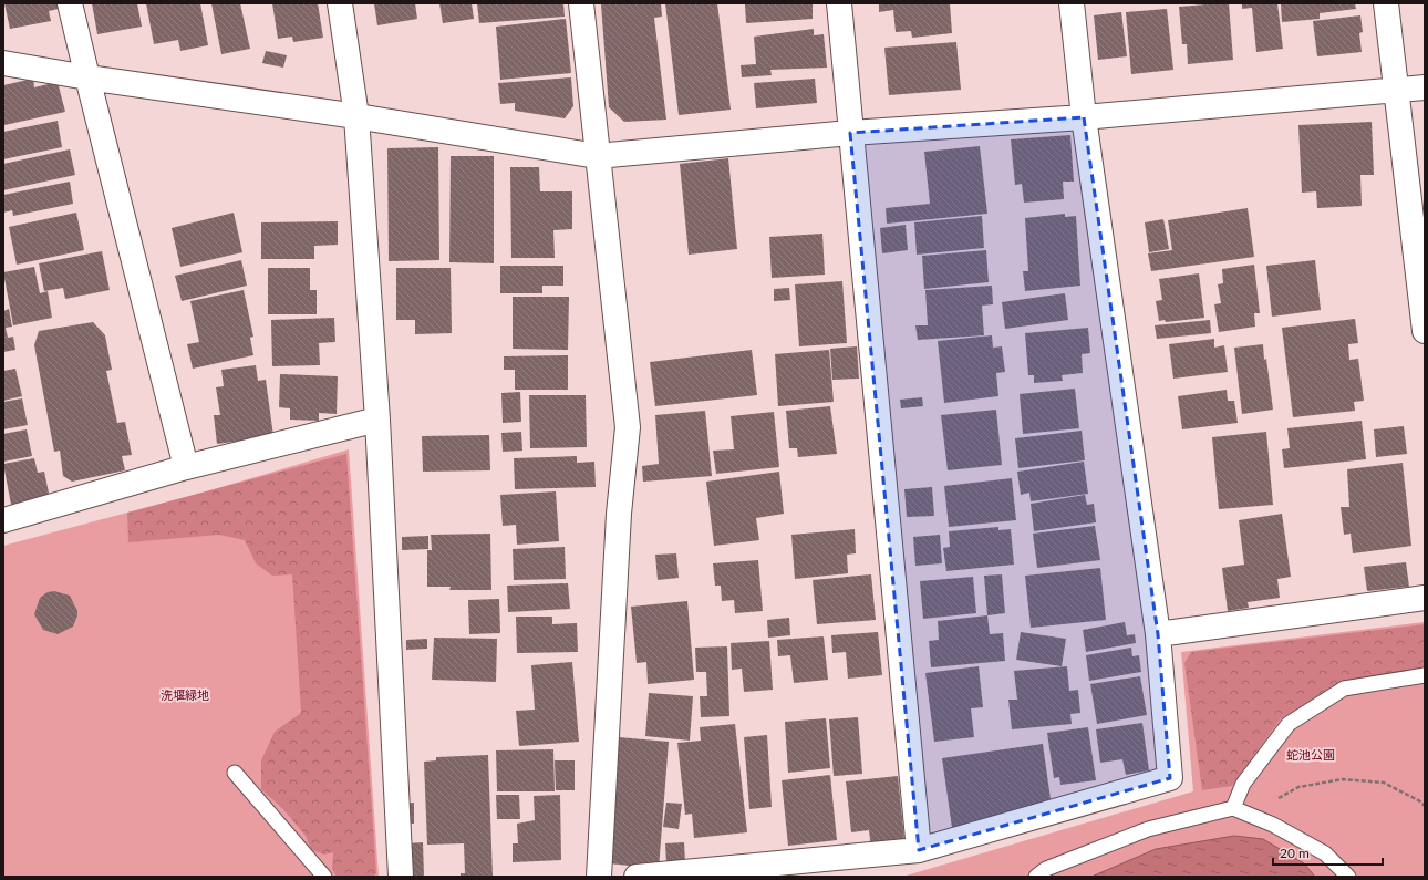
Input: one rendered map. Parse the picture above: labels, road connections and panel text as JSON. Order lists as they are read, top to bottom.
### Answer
{
  "parks": ["洗堰緑地", "蛇池公園"],
  "scale_bar": "20 m"
}
